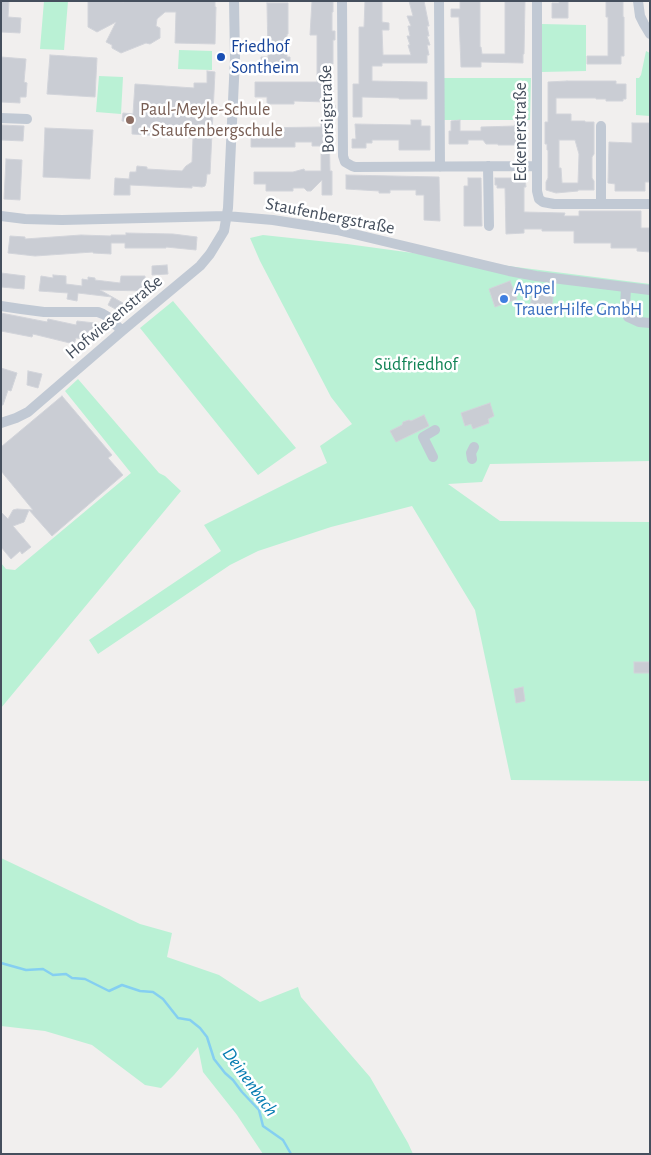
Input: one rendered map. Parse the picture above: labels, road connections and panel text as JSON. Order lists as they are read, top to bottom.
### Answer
{
  "streets": {
    "street": [
      "Borsigstraße",
      "Eckenerstraße",
      "Staufenbergstraße",
      "Hofwiesenstraße"
    ]
  },
  "crossings": [
    ["Borsigstraße", "Eckenerstraße"],
    ["Staufenbergstraße", "Hofwiesenstraße"]
  ],
  "water": ["Deinenbach"],
  "parks": ["Südfriedhof"],
  "places": ["Friedhof Sontheim", "Paul-Meyle-Schule + Staufenbergschule", "Appel TrauerHilfe GmbH"]
}
